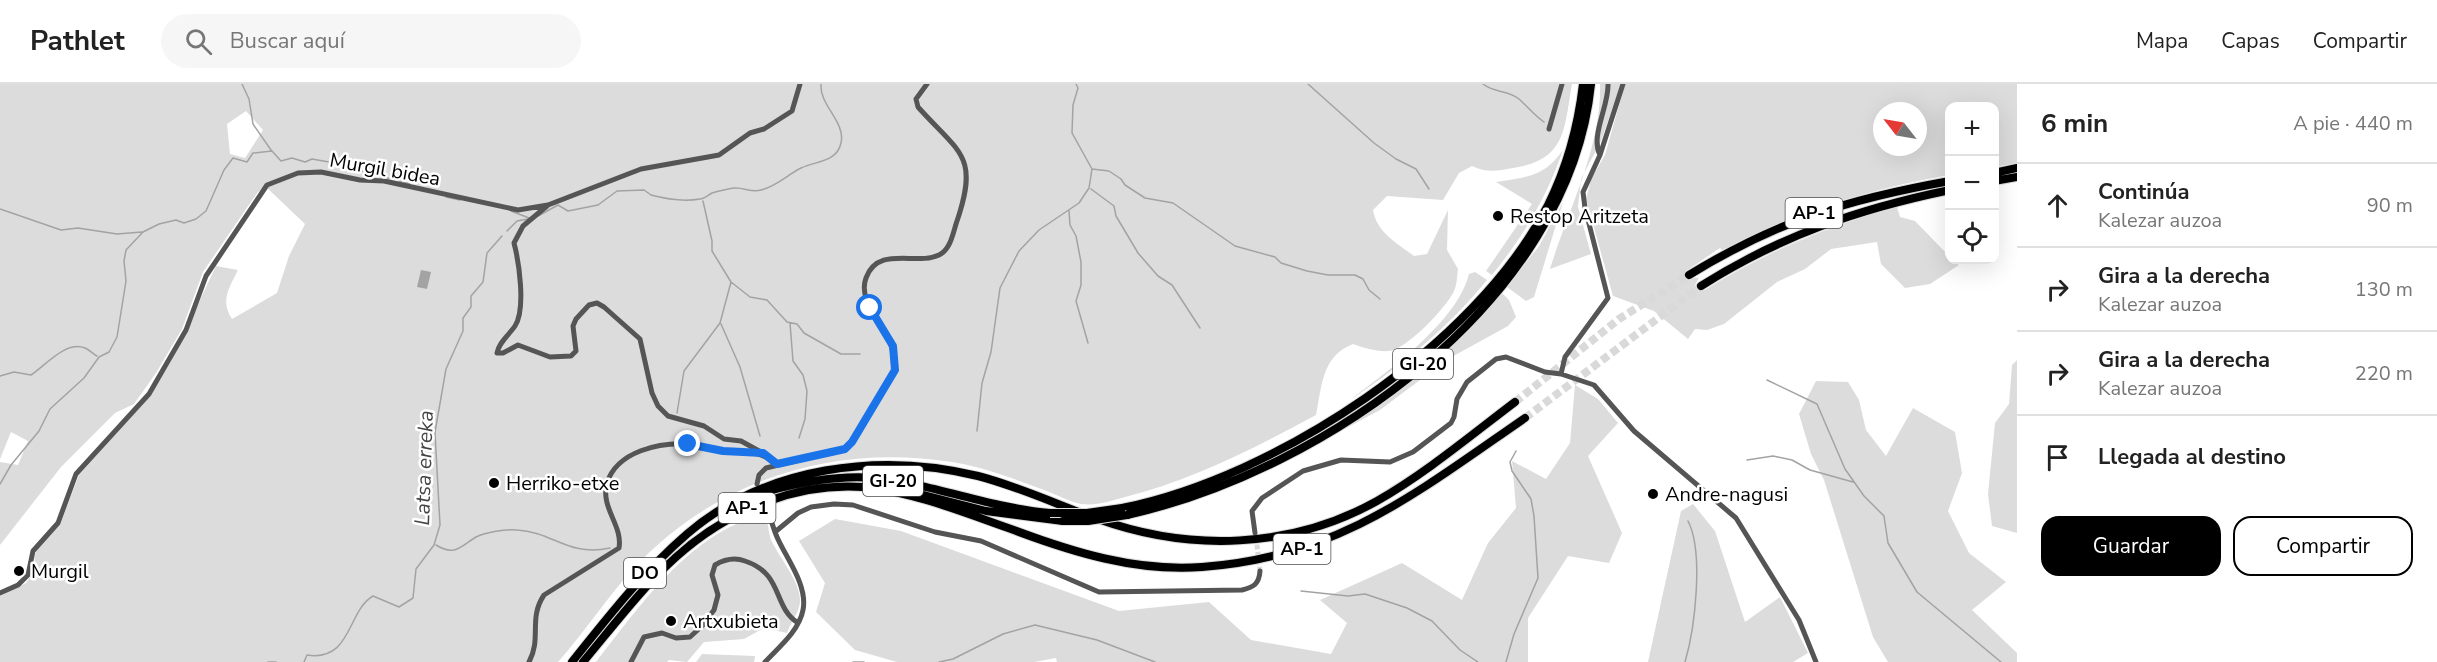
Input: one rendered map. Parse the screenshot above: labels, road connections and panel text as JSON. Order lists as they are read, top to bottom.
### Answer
{
  "streets": {
    "highway": ["AP-1", "GI-20", "DO"],
    "street": ["Murgil bidea"]
  },
  "crossings": [
    ["AP-1", "GI-20"],
    ["AP-1", "DO"],
    ["GI-20", "DO"]
  ],
  "water": ["Latsa erreka"],
  "places": [
    "Restop Aritzeta",
    "Herriko-etxe",
    "Andre-nagusi",
    "Murgil",
    "Artxubieta"
  ],
  "north": "top left",
  "page": {
    "header": "Pathlet",
    "search": "Buscar aquí",
    "nav": ["Mapa", "Capas", "Compartir"],
    "heading": ["6 min", "A pie · 440 m"],
    "map_buttons": ["+", "−"],
    "list": [
      ["Continúa", "Kalezar auzoa", "90 m"],
      ["Gira a la derecha", "Kalezar auzoa", "130 m"],
      ["Gira a la derecha", "Kalezar auzoa", "220 m"],
      "Llegada al destino"
    ],
    "buttons": ["Guardar", "Compartir"]
  }
}
